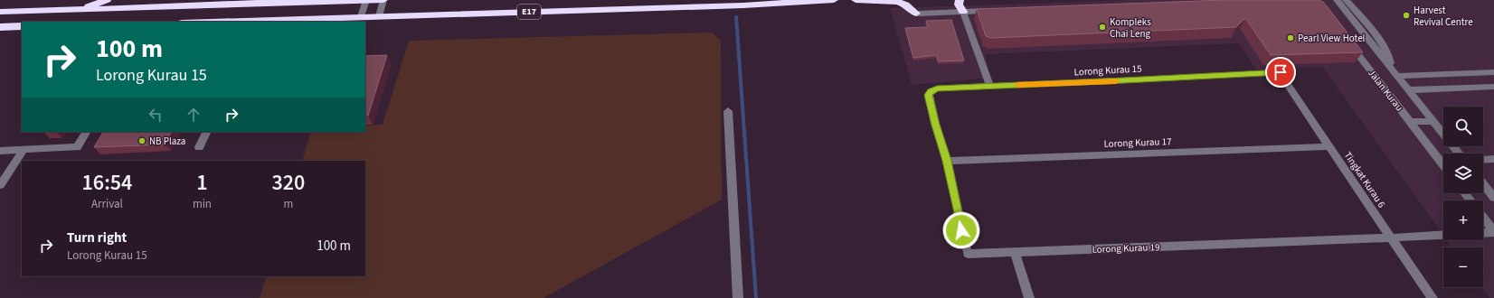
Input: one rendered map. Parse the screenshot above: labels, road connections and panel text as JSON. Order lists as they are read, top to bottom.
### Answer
{
  "streets": {
    "highway": ["E17"],
    "street": [
      "Lorong Kurau 15",
      "Jalan Kurau",
      "Lorong Kurau 17",
      "Tingkat Kurau 6",
      "Lorong Kurau 19"
    ]
  },
  "crossings": [
    ["Lorong Kurau 15", "Tingkat Kurau 6"],
    ["Lorong Kurau 15", "Lorong Kurau 19"],
    ["Lorong Kurau 17", "Tingkat Kurau 6"],
    ["Lorong Kurau 17", "Lorong Kurau 19"],
    ["Tingkat Kurau 6", "Lorong Kurau 19"]
  ],
  "places": [
    "Harvest Revival Centre",
    "Kompleks Chai Leng",
    "Pearl View Hotel",
    "NB Plaza"
  ],
  "page": {
    "turn": ["100 m", "Lorong Kurau 15"],
    "map_buttons": ["+", "−"],
    "eta": [
      "16:54",
      "Arrival",
      "1",
      "min",
      "320",
      "m"
    ],
    "list": [
      {
        "name": "Turn right",
        "note": "Lorong Kurau 15",
        "value": "100 m"
      }
    ]
  }
}
